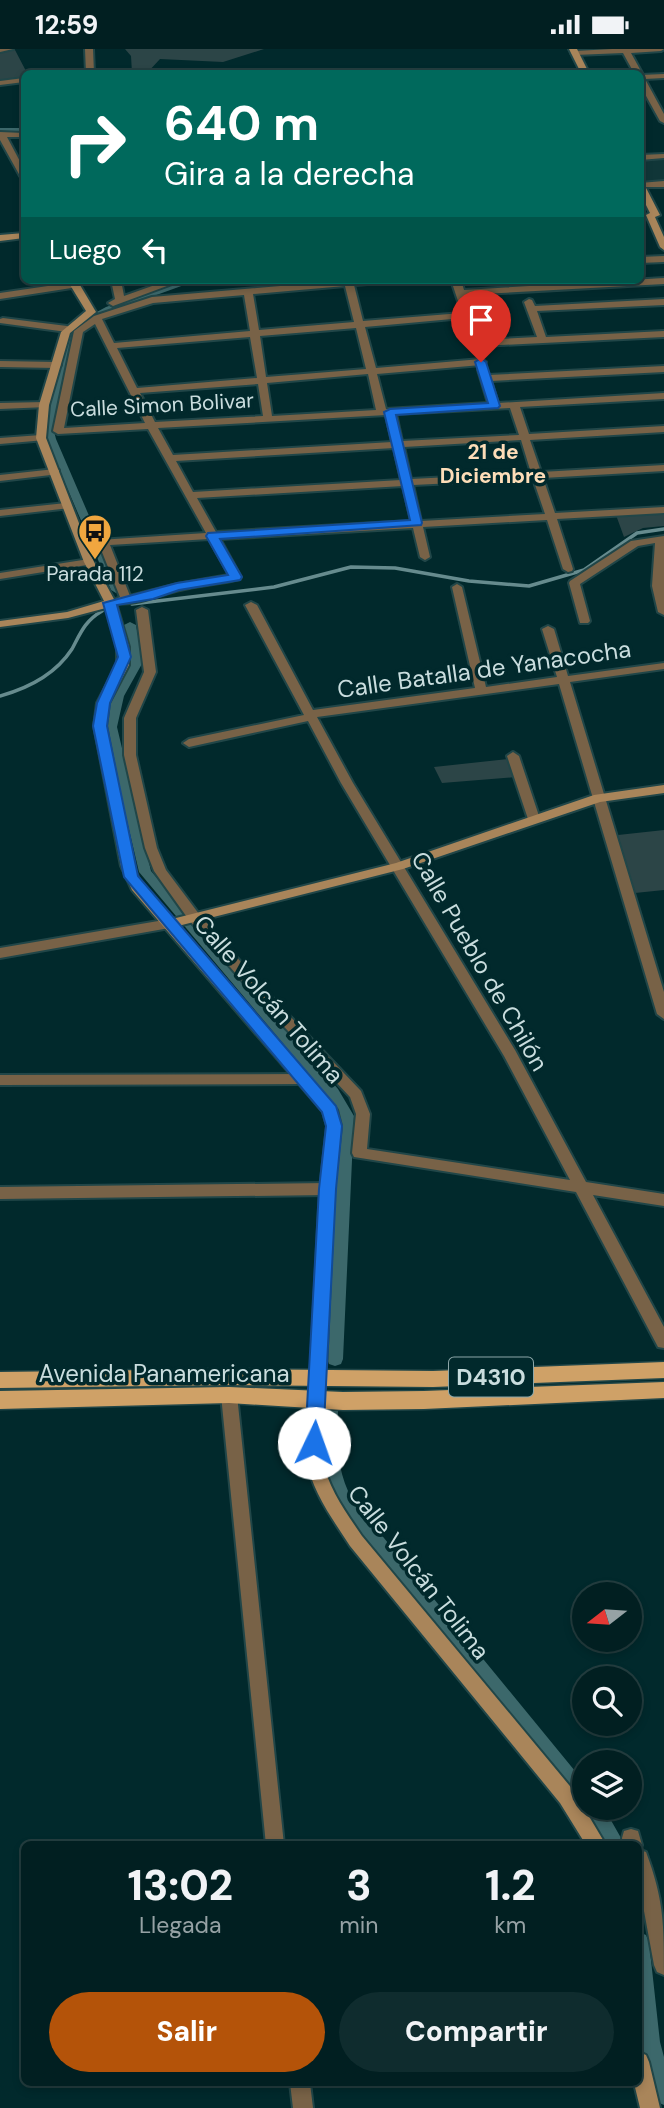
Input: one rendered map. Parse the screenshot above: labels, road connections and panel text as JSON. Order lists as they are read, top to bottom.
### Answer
{
  "streets": {
    "main road": ["Avenida Panamericana", "D4310"],
    "street": [
      "Calle Simon Bolivar",
      "Calle Batalla de Yanacocha",
      "Calle Pueblo de Chilón",
      "Calle Volcán Tolima"
    ]
  },
  "crossings": [
    ["Calle Batalla de Yanacocha", "Calle Pueblo de Chilón"],
    ["Calle Pueblo de Chilón", "Calle Volcán Tolima"],
    ["Calle Volcán Tolima", "Avenida Panamericana"]
  ],
  "districts": ["21 de Diciembre"],
  "places": {
    "bus stop": ["Parada 112"]
  },
  "north": "left",
  "page": {
    "status": "12:59",
    "turn": ["640 m", "Gira a la derecha"],
    "then": "Luego",
    "eta": [
      "13:02",
      "Llegada",
      "3",
      "min",
      "1.2",
      "km"
    ],
    "buttons": ["Salir", "Compartir"]
  }
}
